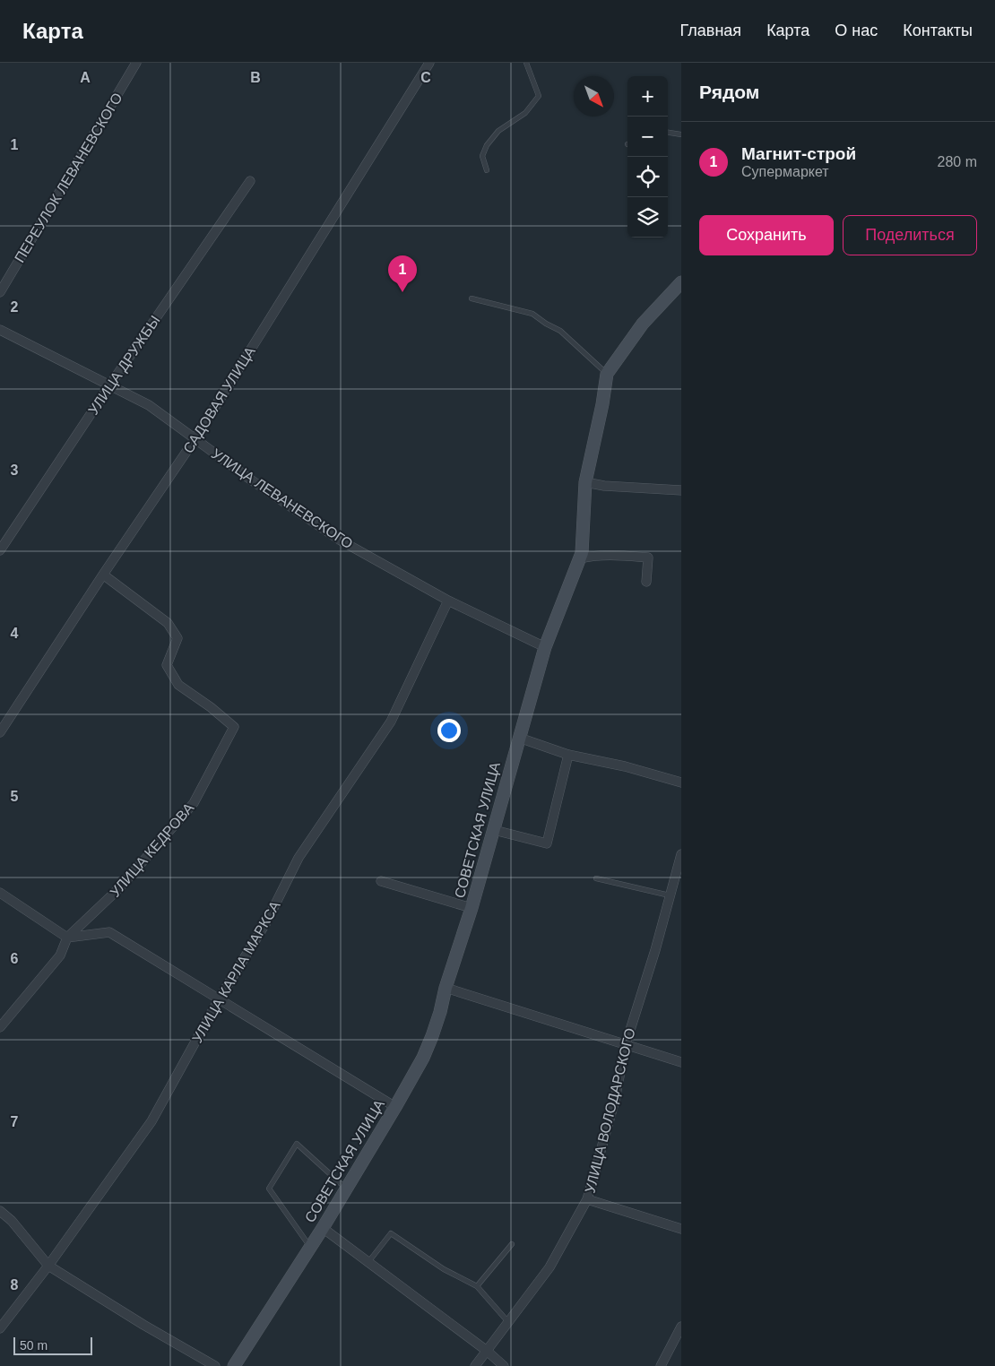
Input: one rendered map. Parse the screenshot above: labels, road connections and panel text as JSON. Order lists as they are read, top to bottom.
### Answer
{
  "streets": {
    "street": [
      "ПЕРЕУЛОК ЛЕВАНЕВСКОГО",
      "УЛИЦА ДРУЖБЫ",
      "САДОВАЯ УЛИЦА",
      "УЛИЦА ЛЕВАНЕВСКОГО",
      "СОВЕТСКАЯ УЛИЦА",
      "УЛИЦА КЕДРОВА",
      "УЛИЦА КАРЛА МАРКСА",
      "УЛИЦА ВОЛОДАРСКОГО"
    ]
  },
  "crossings": [
    ["УЛИЦА ДРУЖБЫ", "УЛИЦА ЛЕВАНЕВСКОГО"],
    ["САДОВАЯ УЛИЦА", "УЛИЦА ЛЕВАНЕВСКОГО"],
    ["САДОВАЯ УЛИЦА", "УЛИЦА КЕДРОВА"],
    ["УЛИЦА ЛЕВАНЕВСКОГО", "СОВЕТСКАЯ УЛИЦА"],
    ["УЛИЦА ЛЕВАНЕВСКОГО", "УЛИЦА КАРЛА МАРКСА"]
  ],
  "scale_bar": "50 m",
  "north": "bottom right",
  "page": {
    "header": "Карта",
    "nav": [
      "Главная",
      "Карта",
      "О нас",
      "Контакты"
    ],
    "heading": "Рядом",
    "map_buttons": ["+", "−"],
    "list": [
      {
        "mark": "1",
        "name": "Магнит-строй",
        "note": "Супермаркет",
        "value": "280 m"
      }
    ],
    "buttons": ["Сохранить", "Поделиться"],
    "pins": "1",
    "scale": "50 m"
  },
  "grid": {
    "columns": ["A", "B", "C"],
    "rows": [
      "1",
      "2",
      "3",
      "4",
      "5",
      "6",
      "7",
      "8"
    ]
  }
}
